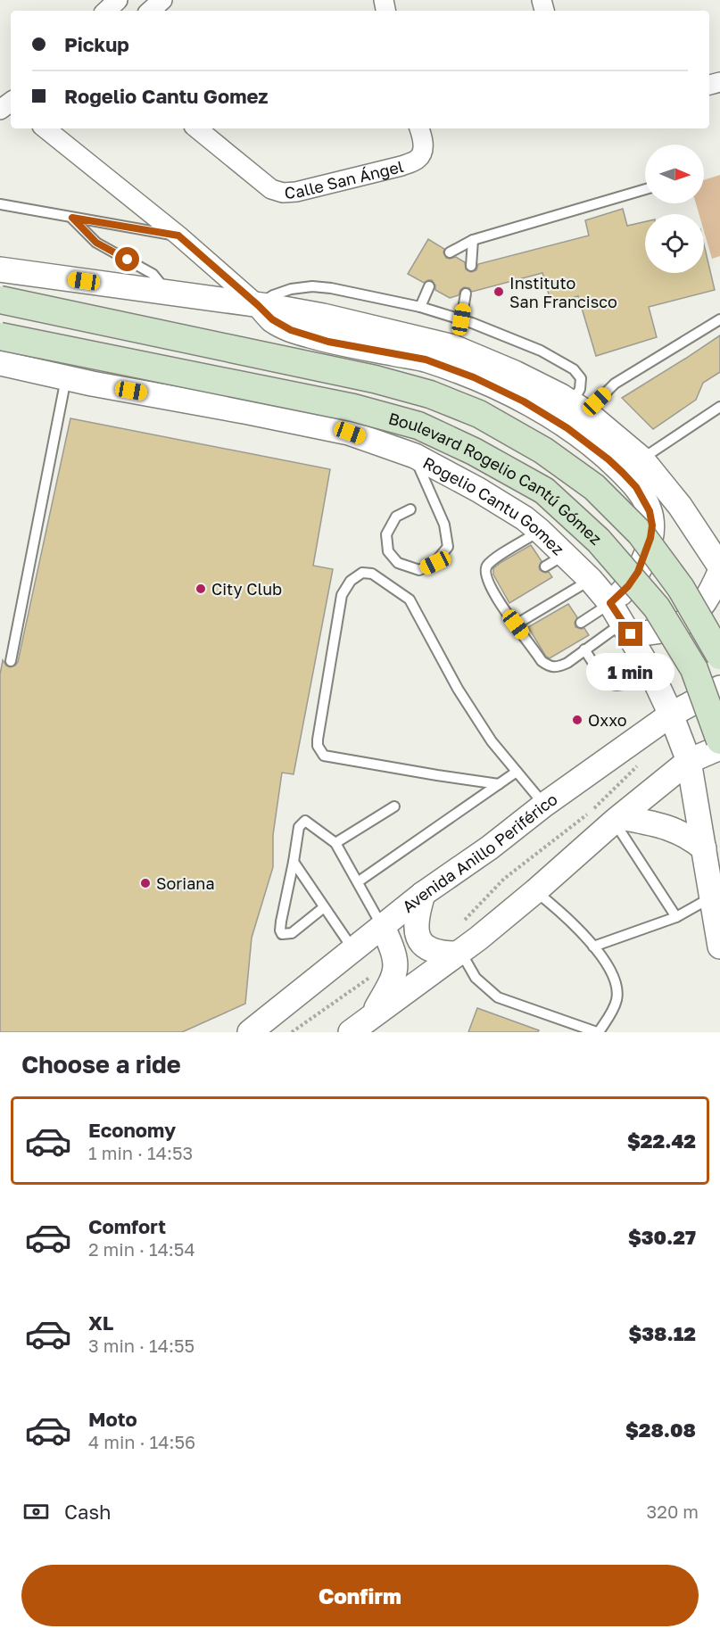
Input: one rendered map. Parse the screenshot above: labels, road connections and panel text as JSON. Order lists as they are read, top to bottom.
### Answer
{
  "streets": {
    "main road": ["Boulevard Rogelio Cantú Gómez"],
    "street": ["Calle San Ángel", "Rogelio Cantu Gomez", "Avenida Anillo Periférico"]
  },
  "crossings": [
    ["Rogelio Cantu Gomez", "Avenida Anillo Periférico"]
  ],
  "places": [
    "Instituto San Francisco",
    "City Club",
    "Oxxo",
    "Soriana"
  ],
  "north": "right",
  "page": {
    "banner": ["Pickup", "Rogelio Cantu Gomez"],
    "bubble": "1 min",
    "heading": "Choose a ride",
    "list": [
      {
        "name": "Economy",
        "note": "1 min · 14:53",
        "value": "$22.42"
      },
      {
        "name": "Comfort",
        "note": "2 min · 14:54",
        "value": "$30.27"
      },
      {
        "name": "XL",
        "note": "3 min · 14:55",
        "value": "$38.12"
      },
      {
        "name": "Moto",
        "note": "4 min · 14:56",
        "value": "$28.08"
      }
    ],
    "pay": ["Cash", "320 m"],
    "buttons": "Confirm"
  }
}
